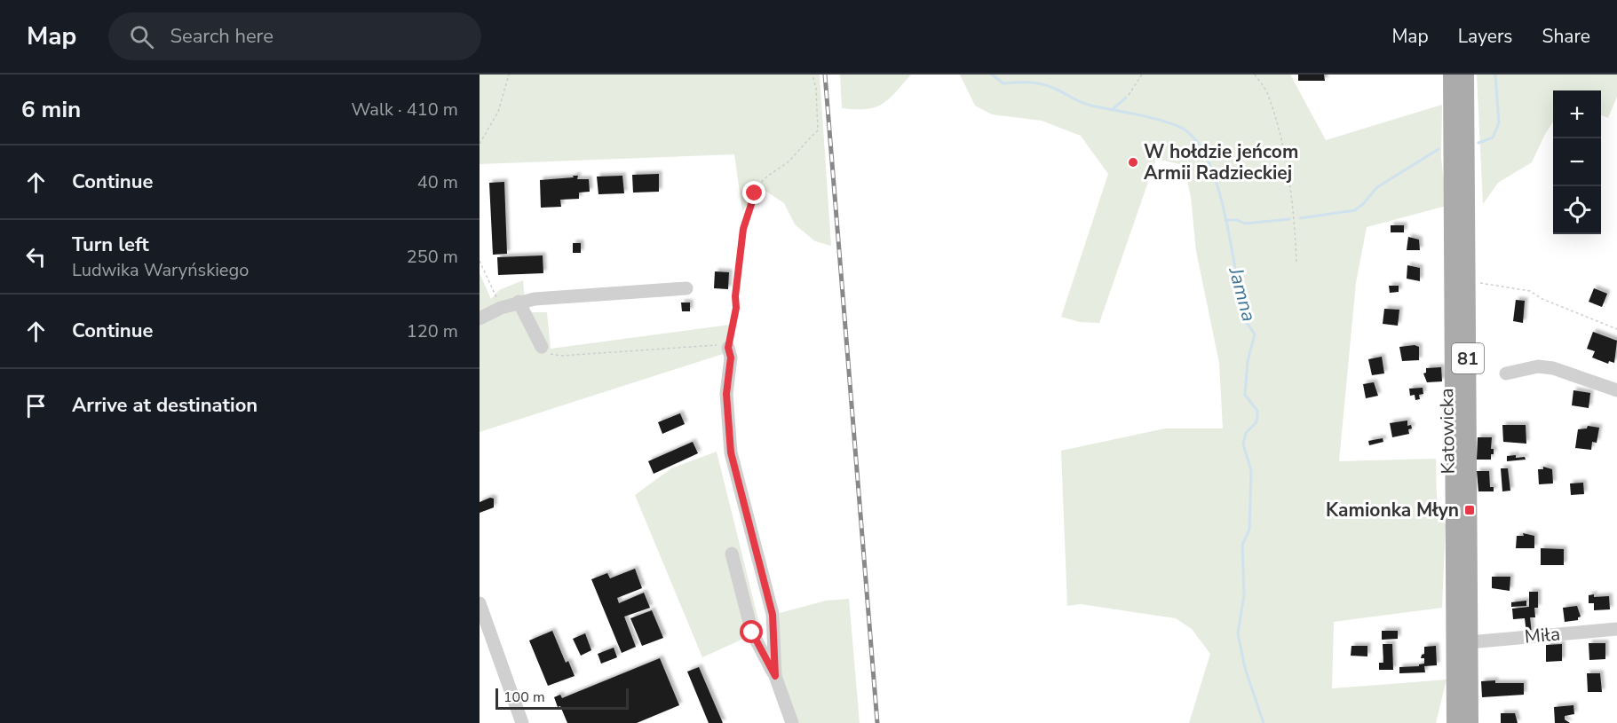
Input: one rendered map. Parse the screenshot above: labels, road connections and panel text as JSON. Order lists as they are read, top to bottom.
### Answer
{
  "streets": {
    "main road": ["81", "Katowicka"],
    "street": ["Miła"]
  },
  "crossings": [
    ["Katowicka", "Miła"]
  ],
  "water": ["Jamna"],
  "places": {
    "other": ["W hołdzie jeńcom Armii Radzieckiej"],
    "transit": ["Kamionka Młyn"]
  },
  "scale_bar": "100 m",
  "page": {
    "header": "Map",
    "search": "Search here",
    "nav": ["Map", "Layers", "Share"],
    "heading": ["6 min", "Walk · 410 m"],
    "map_buttons": ["+", "−"],
    "list": [
      ["Continue", "40 m"],
      ["Turn left", "Ludwika Waryńskiego", "250 m"],
      ["Continue", "120 m"],
      "Arrive at destination"
    ],
    "scale": "100 m"
  }
}
